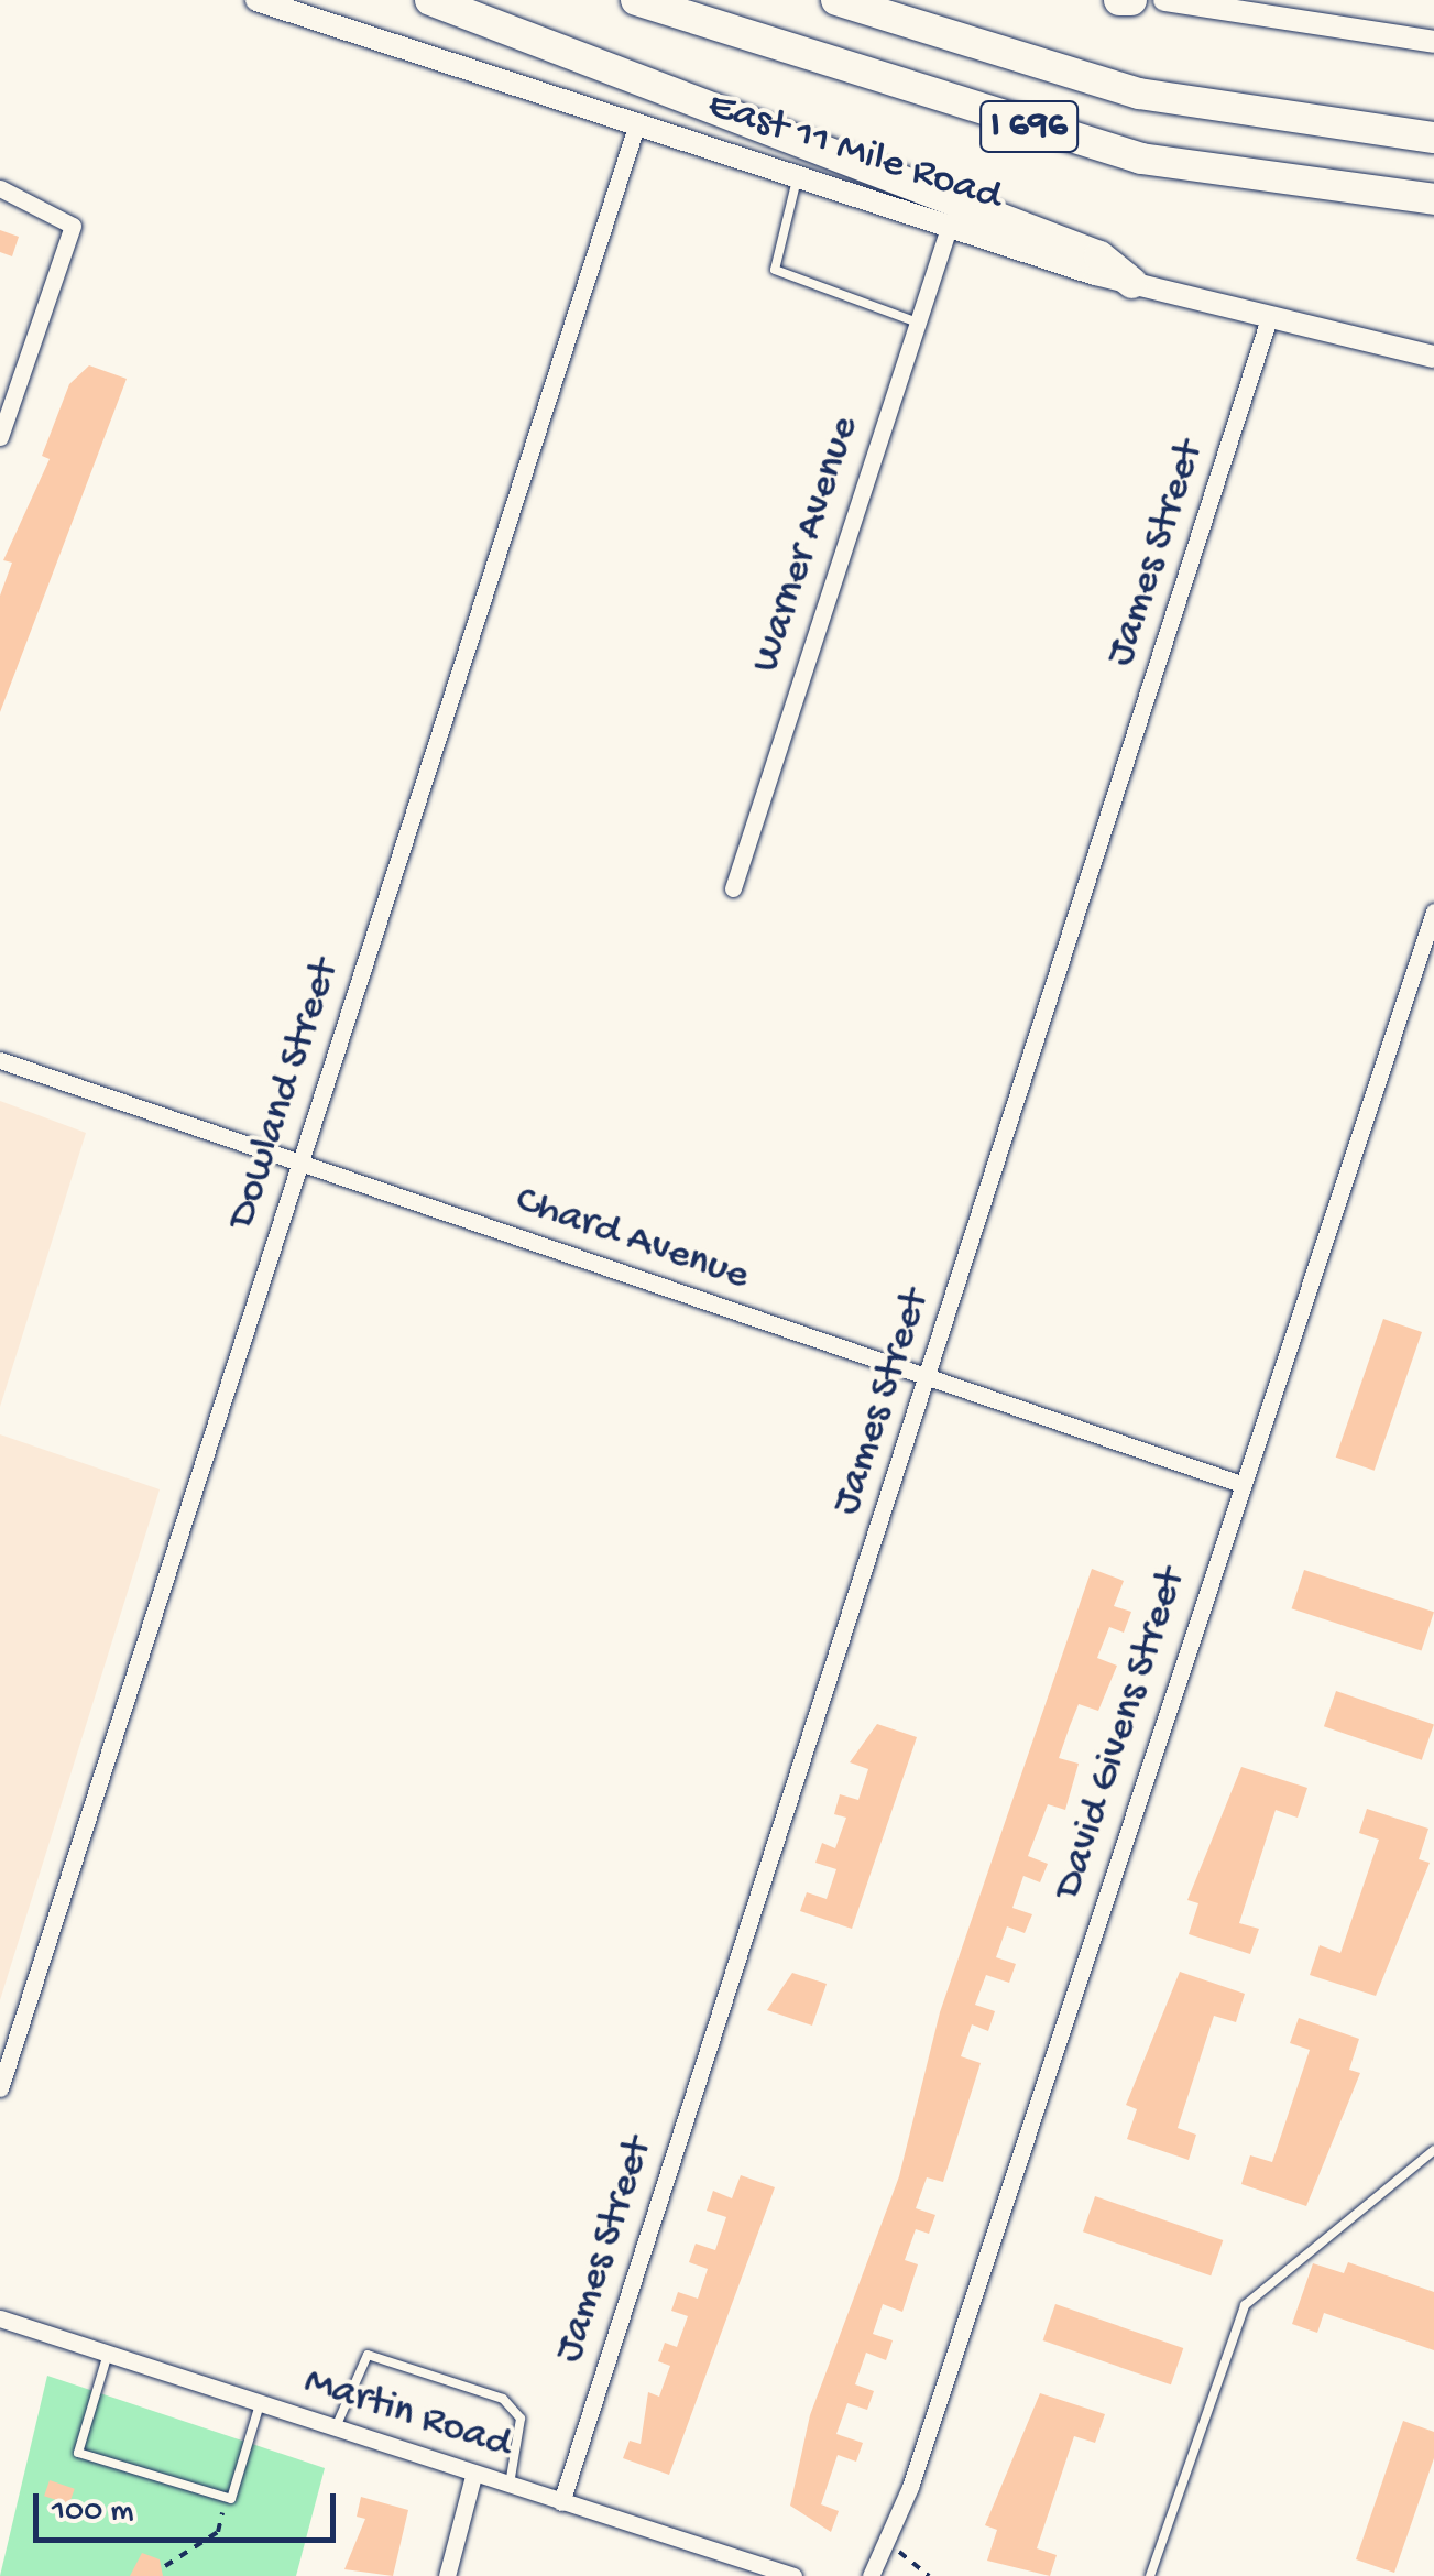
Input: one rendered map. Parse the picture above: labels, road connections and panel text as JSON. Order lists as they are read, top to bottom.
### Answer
{
  "streets": {
    "highway": ["I 696"],
    "main road": ["East 11 Mile Road"],
    "street": [
      "Warner Avenue",
      "James Street",
      "Dowland Street",
      "Chard Avenue",
      "David Givens Street",
      "Martin Road"
    ]
  },
  "crossings": [
    ["East 11 Mile Road", "Warner Avenue"],
    ["East 11 Mile Road", "James Street"],
    ["East 11 Mile Road", "Dowland Street"],
    ["James Street", "Chard Avenue"],
    ["James Street", "Martin Road"],
    ["Dowland Street", "Chard Avenue"],
    ["Chard Avenue", "David Givens Street"]
  ],
  "scale_bar": "100 m"
}
